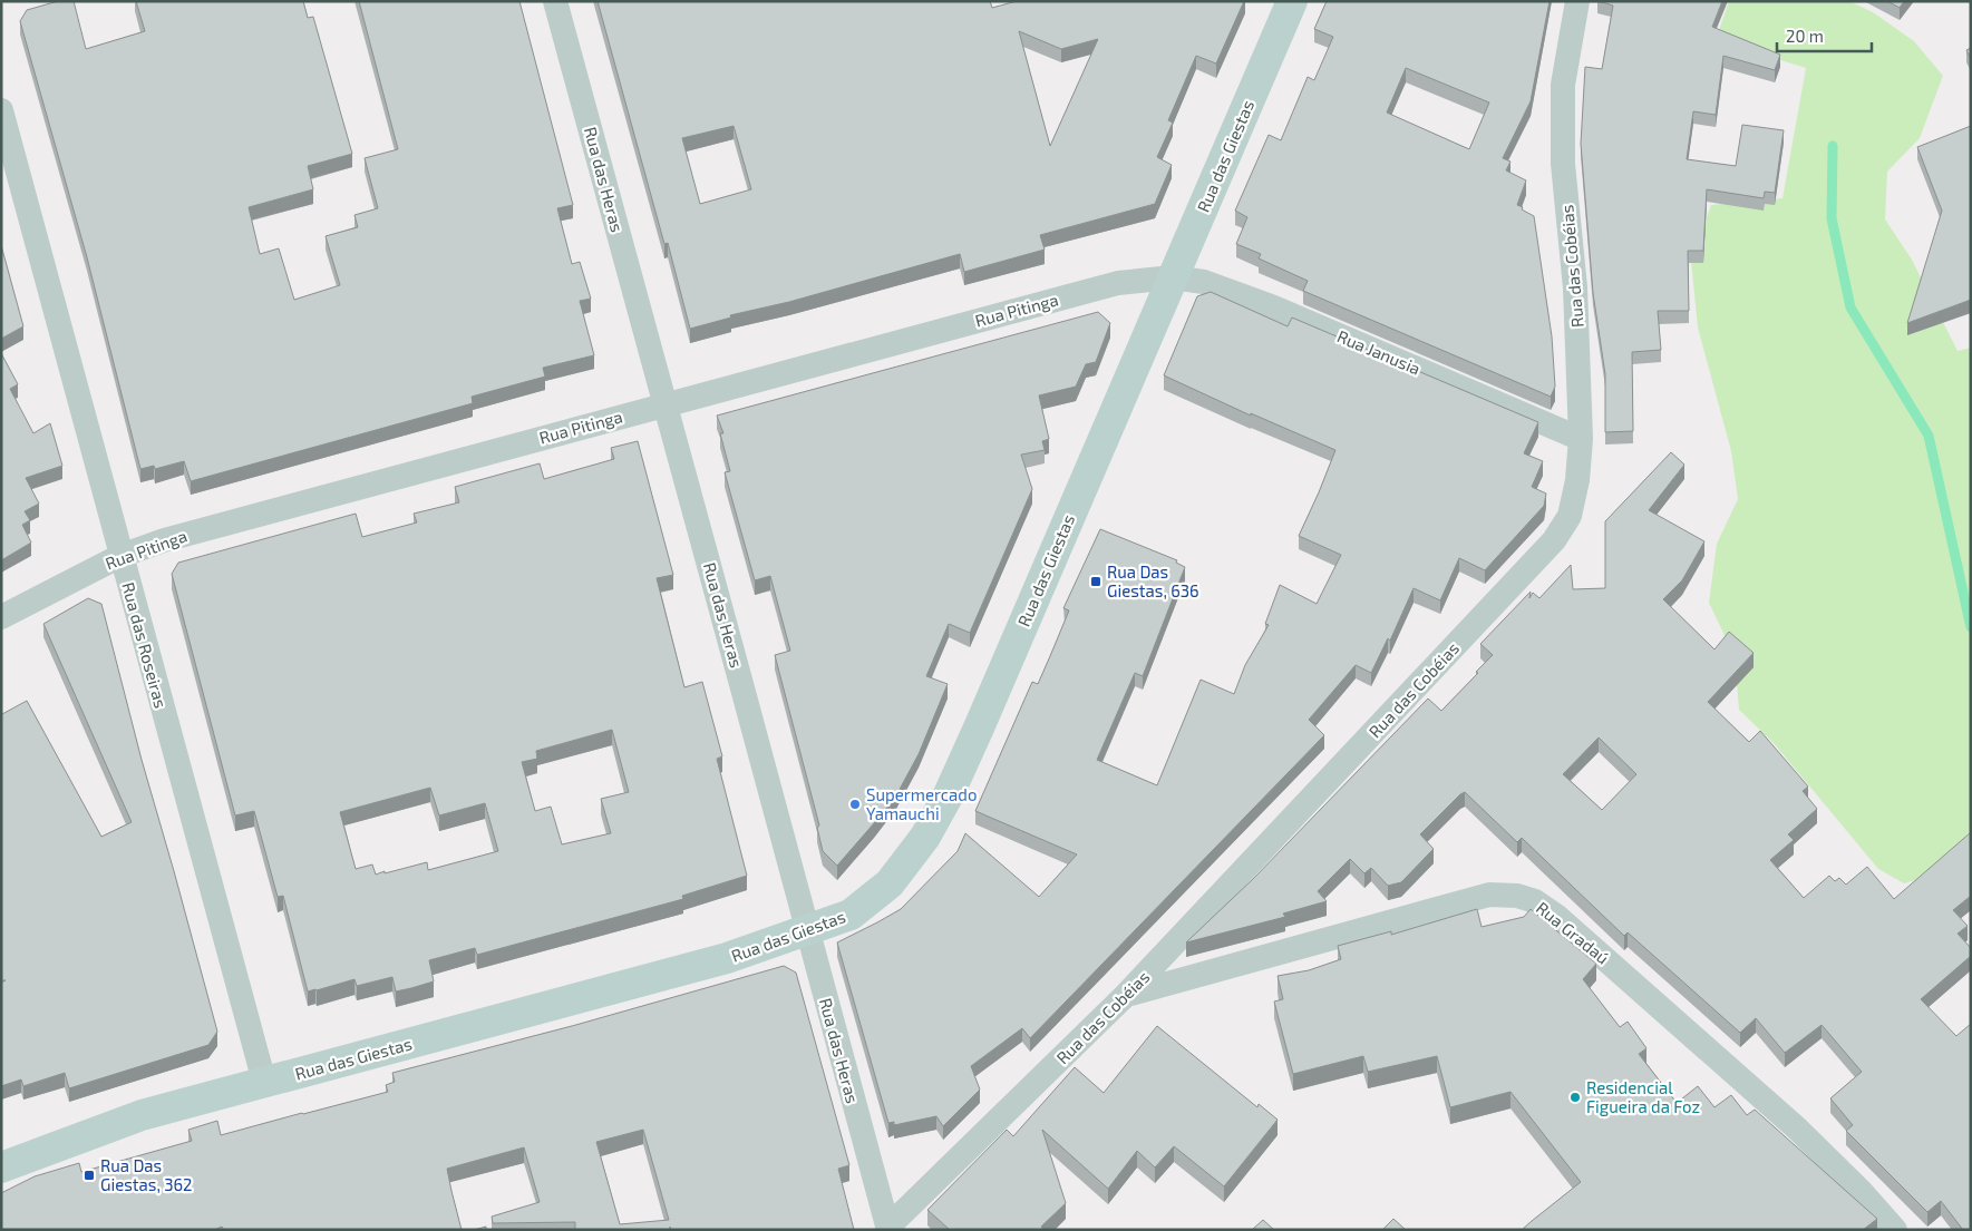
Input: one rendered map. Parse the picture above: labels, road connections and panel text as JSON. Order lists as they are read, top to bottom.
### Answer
{
  "streets": {
    "main road": ["Rua das Giestas"],
    "street": [
      "Rua das Heras",
      "Rua das Cobéias",
      "Rua Pitinga",
      "Rua Janusia",
      "Rua das Roseiras",
      "Rua Gradaú"
    ]
  },
  "crossings": [
    ["Rua das Giestas", "Rua das Heras"],
    ["Rua das Giestas", "Rua Pitinga"],
    ["Rua das Giestas", "Rua Janusia"],
    ["Rua das Giestas", "Rua das Roseiras"],
    ["Rua das Heras", "Rua das Cobéias"],
    ["Rua das Heras", "Rua Pitinga"],
    ["Rua das Cobéias", "Rua Janusia"],
    ["Rua das Cobéias", "Rua Gradaú"],
    ["Rua Pitinga", "Rua Janusia"],
    ["Rua Pitinga", "Rua das Roseiras"]
  ],
  "places": {
    "transit": ["Rua Das Giestas, 636", "Rua Das Giestas, 362"],
    "other": ["Supermercado Yamauchi", "Residencial Figueira da Foz"]
  },
  "scale_bar": "20 m"
}
